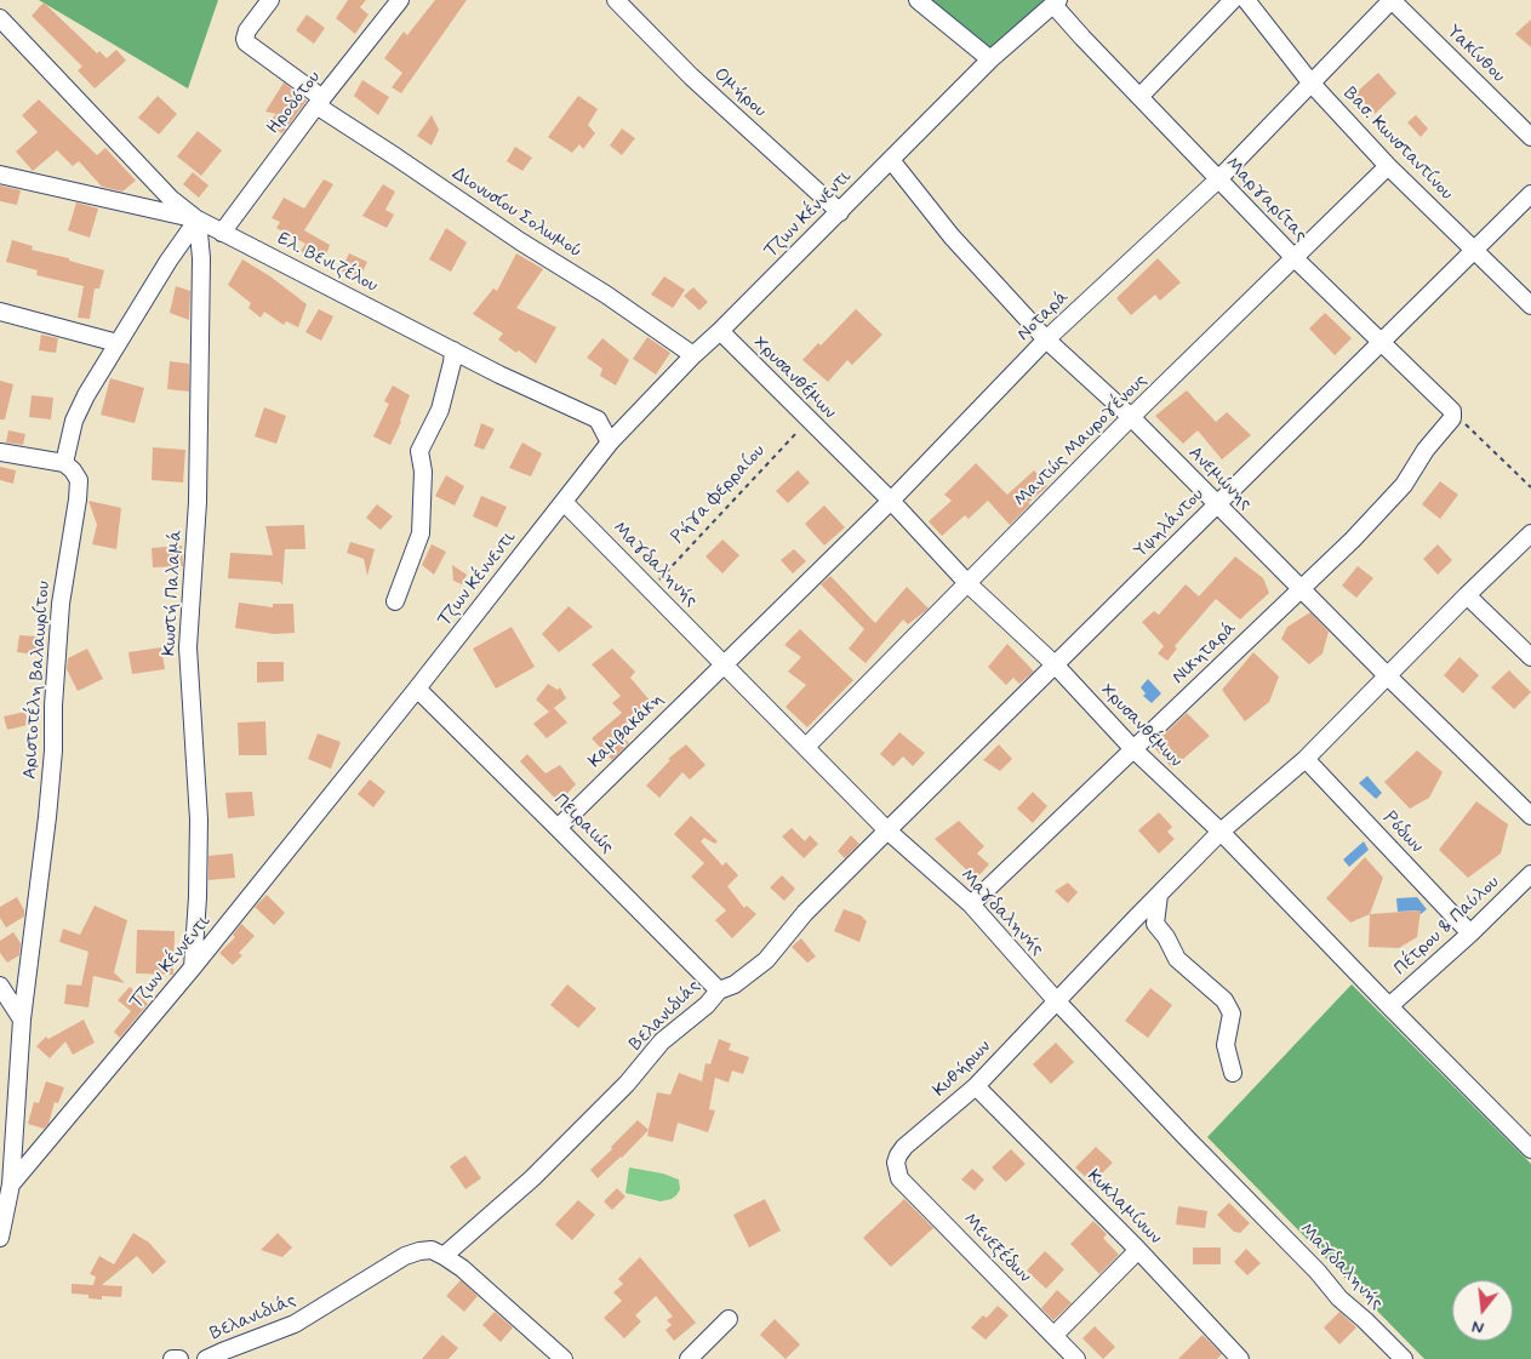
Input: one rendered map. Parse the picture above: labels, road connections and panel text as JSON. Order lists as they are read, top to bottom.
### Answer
{
  "streets": {
    "street": [
      "Υακίνθου",
      "Ομήρου",
      "Ηροδότου",
      "Βασ. Κωνσταντίνου",
      "Μαργαρίτας",
      "Διονυσίου Σολωμού",
      "Τζων Κέννεντι",
      "Ελ. Βενιζέλου",
      "Νοταρά",
      "Χρυσανθέμων",
      "Μαντώς Μαυρογένους",
      "Ανεμώνης",
      "Υψηλάντου",
      "Μαγδαληνής",
      "Κωστή Παλαμά",
      "Νικηταρά",
      "Αριστοτέλη Βαλαωρίτου",
      "Καμβακάκη",
      "Πειραιώς",
      "Ρόδων",
      "Πέτρου & Παύλου",
      "Βελανιδιάς",
      "Κυθήρων",
      "Κυκλαμίνων",
      "Μενεξέδων"
    ],
    "path": ["Ρήγα Φερραίου"]
  },
  "crossings": [
    ["Υακίνθου", "Νοταρά"],
    ["Ομήρου", "Τζων Κέννεντι"],
    ["Ηροδότου", "Διονυσίου Σολωμού"],
    ["Ηροδότου", "Ελ. Βενιζέλου"],
    ["Βασ. Κωνσταντίνου", "Νοταρά"],
    ["Βασ. Κωνσταντίνου", "Μαντώς Μαυρογένους"],
    ["Βασ. Κωνσταντίνου", "Υψηλάντου"],
    ["Μαργαρίτας", "Τζων Κέννεντι"],
    ["Μαργαρίτας", "Νοταρά"],
    ["Μαργαρίτας", "Μαντώς Μαυρογένους"],
    ["Μαργαρίτας", "Υψηλάντου"],
    ["Μαργαρίτας", "Νικηταρά"],
    ["Διονυσίου Σολωμού", "Τζων Κέννεντι"],
    ["Τζων Κέννεντι", "Ελ. Βενιζέλου"],
    ["Τζων Κέννεντι", "Χρυσανθέμων"],
    ["Τζων Κέννεντι", "Ανεμώνης"],
    ["Τζων Κέννεντι", "Μαγδαληνής"],
    ["Τζων Κέννεντι", "Κωστή Παλαμά"],
    ["Τζων Κέννεντι", "Αριστοτέλη Βαλαωρίτου"],
    ["Τζων Κέννεντι", "Πειραιώς"],
    ["Ελ. Βενιζέλου", "Κωστή Παλαμά"],
    ["Νοταρά", "Χρυσανθέμων"],
    ["Νοταρά", "Ανεμώνης"],
    ["Νοταρά", "Μαγδαληνής"],
    ["Νοταρά", "Καμβακάκη"],
    ["Χρυσανθέμων", "Μαντώς Μαυρογένους"],
    ["Χρυσανθέμων", "Ρήγα Φερραίου"],
    ["Χρυσανθέμων", "Υψηλάντου"],
    ["Χρυσανθέμων", "Νικηταρά"],
    ["Χρυσανθέμων", "Πέτρου & Παύλου"],
    ["Μαντώς Μαυρογένους", "Ανεμώνης"],
    ["Μαντώς Μαυρογένους", "Μαγδαληνής"],
    ["Ανεμώνης", "Υψηλάντου"],
    ["Ανεμώνης", "Νικηταρά"],
    ["Ρήγα Φερραίου", "Μαγδαληνής"],
    ["Υψηλάντου", "Μαγδαληνής"],
    ["Υψηλάντου", "Βελανιδιάς"],
    ["Μαγδαληνής", "Νικηταρά"],
    ["Μαγδαληνής", "Καμβακάκη"],
    ["Μαγδαληνής", "Βελανιδιάς"],
    ["Μαγδαληνής", "Κυθήρων"],
    ["Καμβακάκη", "Πειραιώς"],
    ["Πειραιώς", "Βελανιδιάς"],
    ["Ρόδων", "Πέτρου & Παύλου"],
    ["Κυθήρων", "Κυκλαμίνων"],
    ["Κυθήρων", "Μενεξέδων"]
  ],
  "north": "bottom"
}
